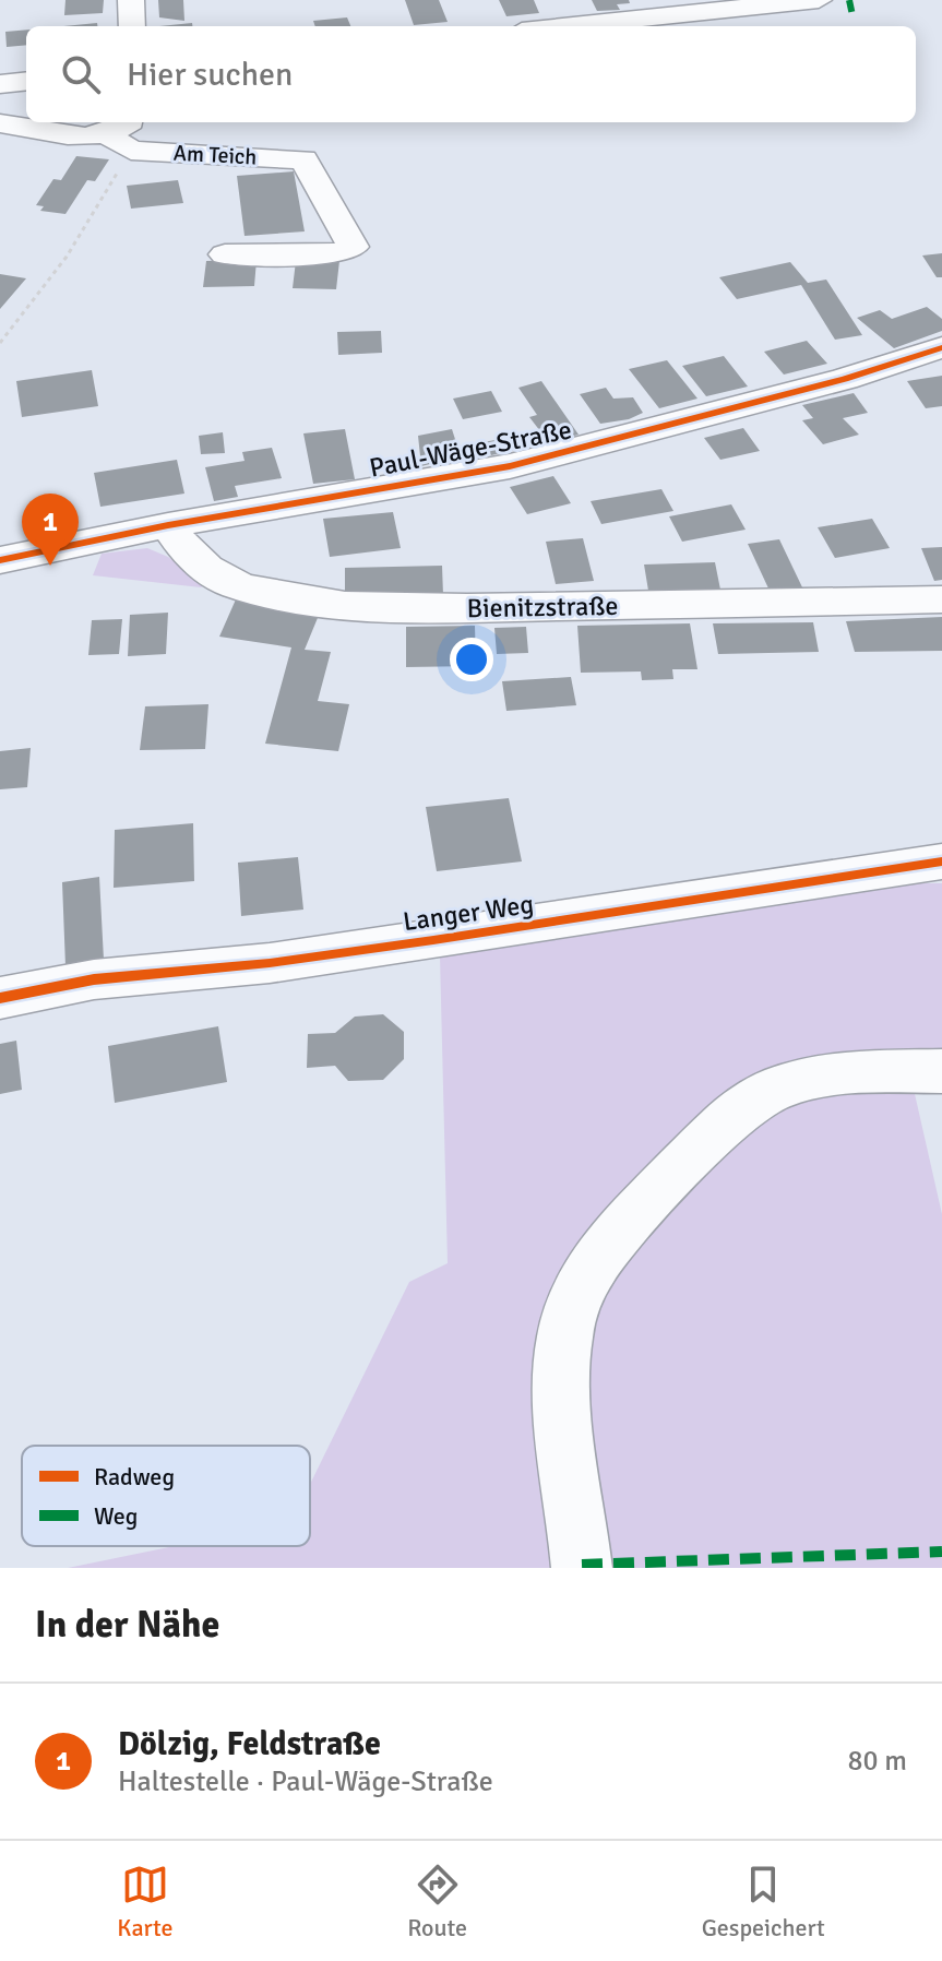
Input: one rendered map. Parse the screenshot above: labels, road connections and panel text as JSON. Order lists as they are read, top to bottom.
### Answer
{
  "streets": {
    "street": [
      "Am Teich",
      "Paul-Wäge-Straße",
      "Bienitzstraße",
      "Langer Weg"
    ]
  },
  "crossings": [
    ["Paul-Wäge-Straße", "Bienitzstraße"]
  ],
  "legend": ["Radweg", "Weg"],
  "page": {
    "search": "Hier suchen",
    "pins": "1",
    "heading": "In der Nähe",
    "list": [
      {
        "mark": "1",
        "name": "Dölzig, Feldstraße",
        "note": "Haltestelle · Paul-Wäge-Straße",
        "value": "80 m"
      }
    ],
    "nav": ["Karte", "Route", "Gespeichert"]
  }
}
